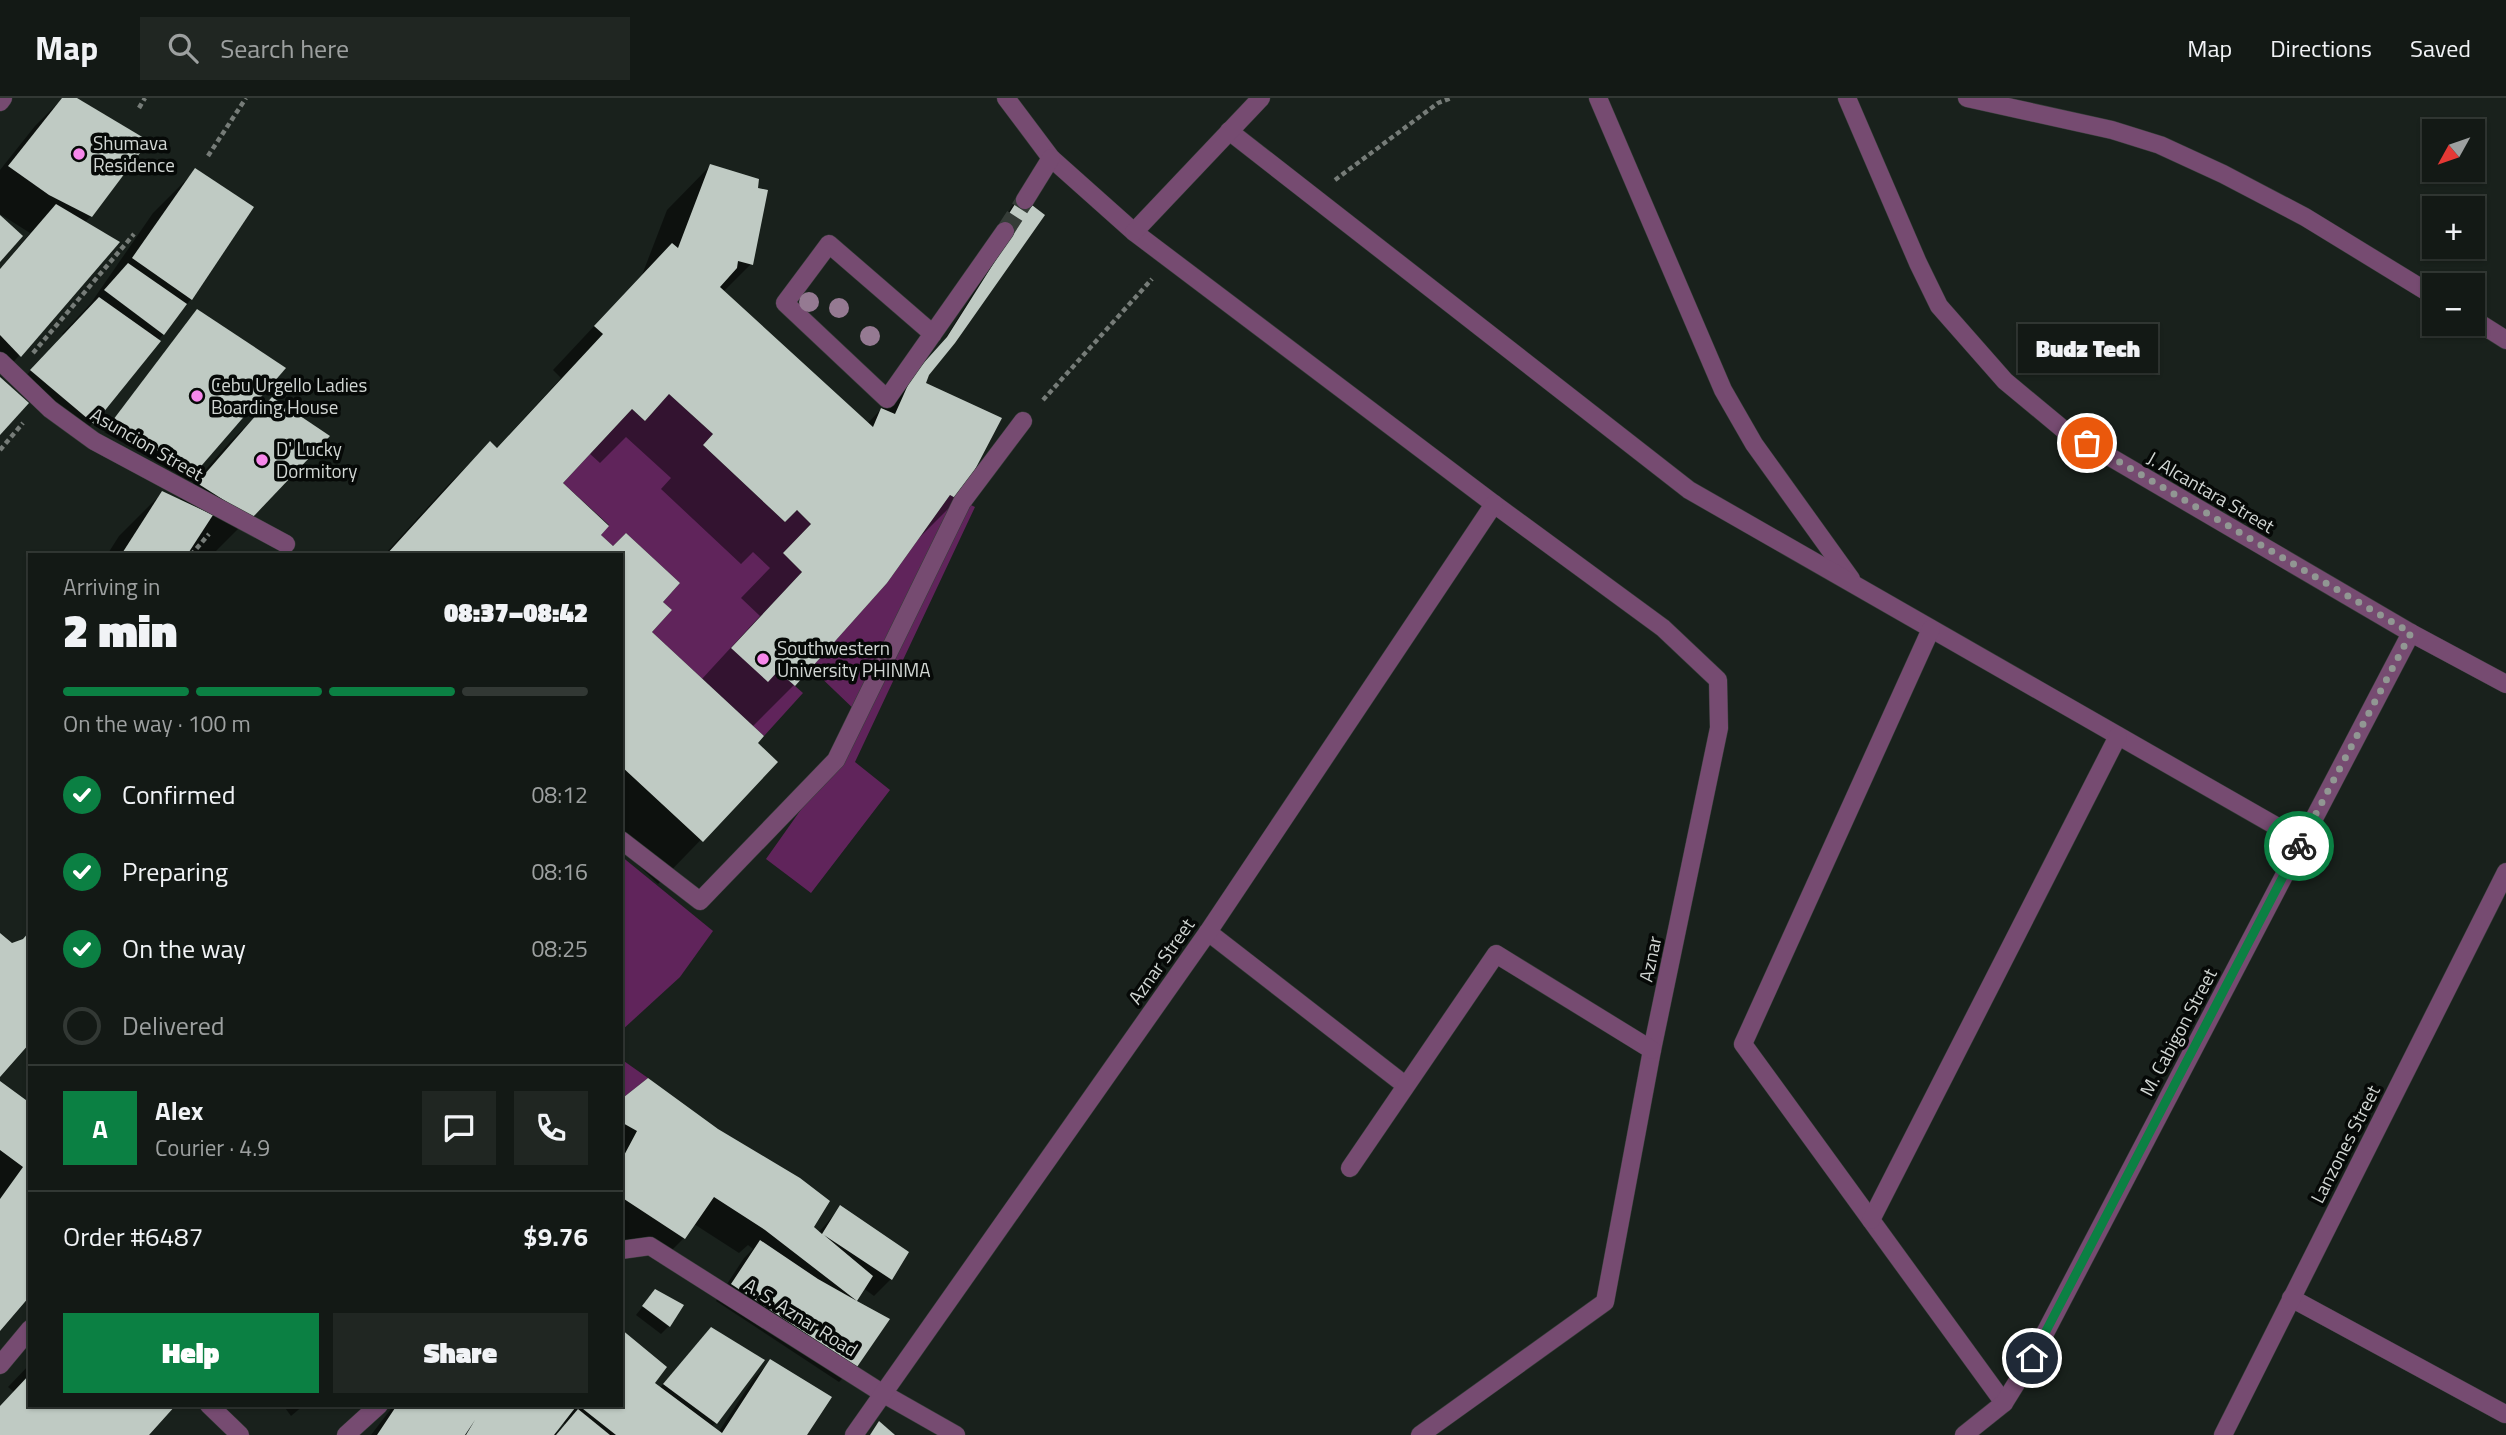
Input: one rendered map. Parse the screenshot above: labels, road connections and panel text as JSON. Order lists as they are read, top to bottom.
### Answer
{
  "streets": {
    "street": [
      "Asuncion Street",
      "J. Alcantara Street",
      "Aznar",
      "Aznar Street",
      "M. Cabigon Street",
      "Lanzones Street",
      "A. S. Aznar Road"
    ]
  },
  "crossings": [
    ["J. Alcantara Street", "M. Cabigon Street"],
    ["Aznar", "Aznar Street"],
    ["Aznar Street", "A. S. Aznar Road"]
  ],
  "places": [
    "Shumava Residence",
    "Cebu Urgello Ladies Boarding House",
    "Budz Tech",
    "D' Lucky Dormitory",
    "Southwestern University PHINMA"
  ],
  "north": "bottom left",
  "page": {
    "header": "Map",
    "search": "Search here",
    "nav": ["Map", "Directions", "Saved"],
    "map_buttons": ["+", "−"],
    "bubble": "Budz Tech",
    "heading": ["2 min", "Arriving in", "08:37–08:42"],
    "panel": [
      "Alex",
      "Courier · 4.9",
      "Order #6487",
      "$9.76"
    ],
    "bar": "On the way · 100 m",
    "list": [
      ["Confirmed", "08:12"],
      ["Preparing", "08:16"],
      ["On the way", "08:25"],
      "Delivered"
    ],
    "round": "A",
    "buttons": ["Help", "Share"]
  }
}
